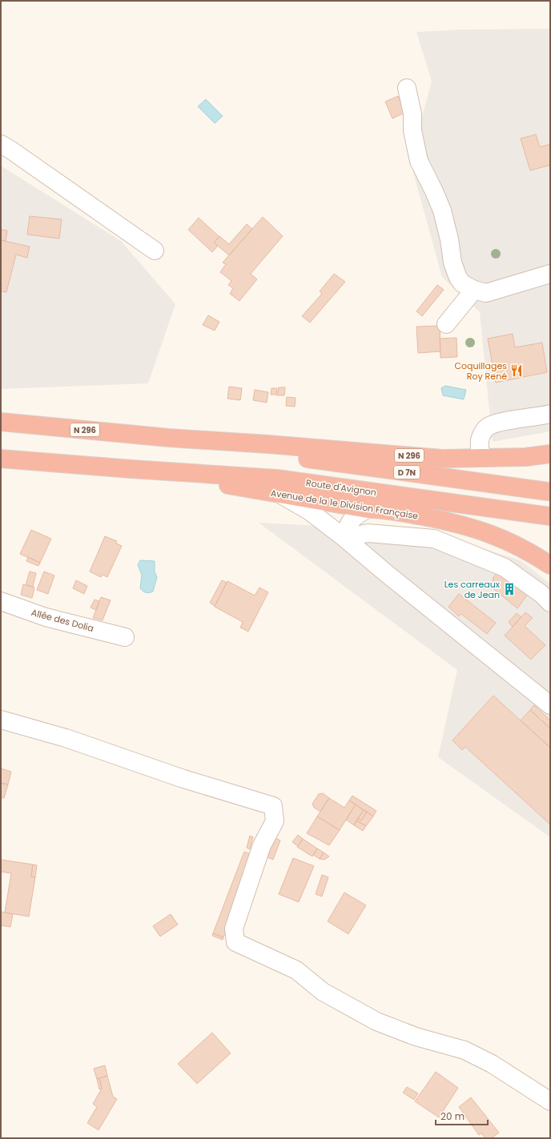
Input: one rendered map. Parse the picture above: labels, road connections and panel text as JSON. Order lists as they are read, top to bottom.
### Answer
{
  "streets": {
    "highway": [
      "N 296",
      "D 7N",
      "Route d'Avignon",
      "Avenue de la 1e Division Française"
    ],
    "street": ["Allée des Dolia"]
  },
  "crossings": [
    ["N 296", "D 7N"],
    ["Route d'Avignon", "Avenue de la 1e Division Française"]
  ],
  "places": {
    "restaurant": ["Coquillages Roy René"],
    "building": ["Les carreaux de Jean"]
  },
  "scale_bar": "20 m"
}
